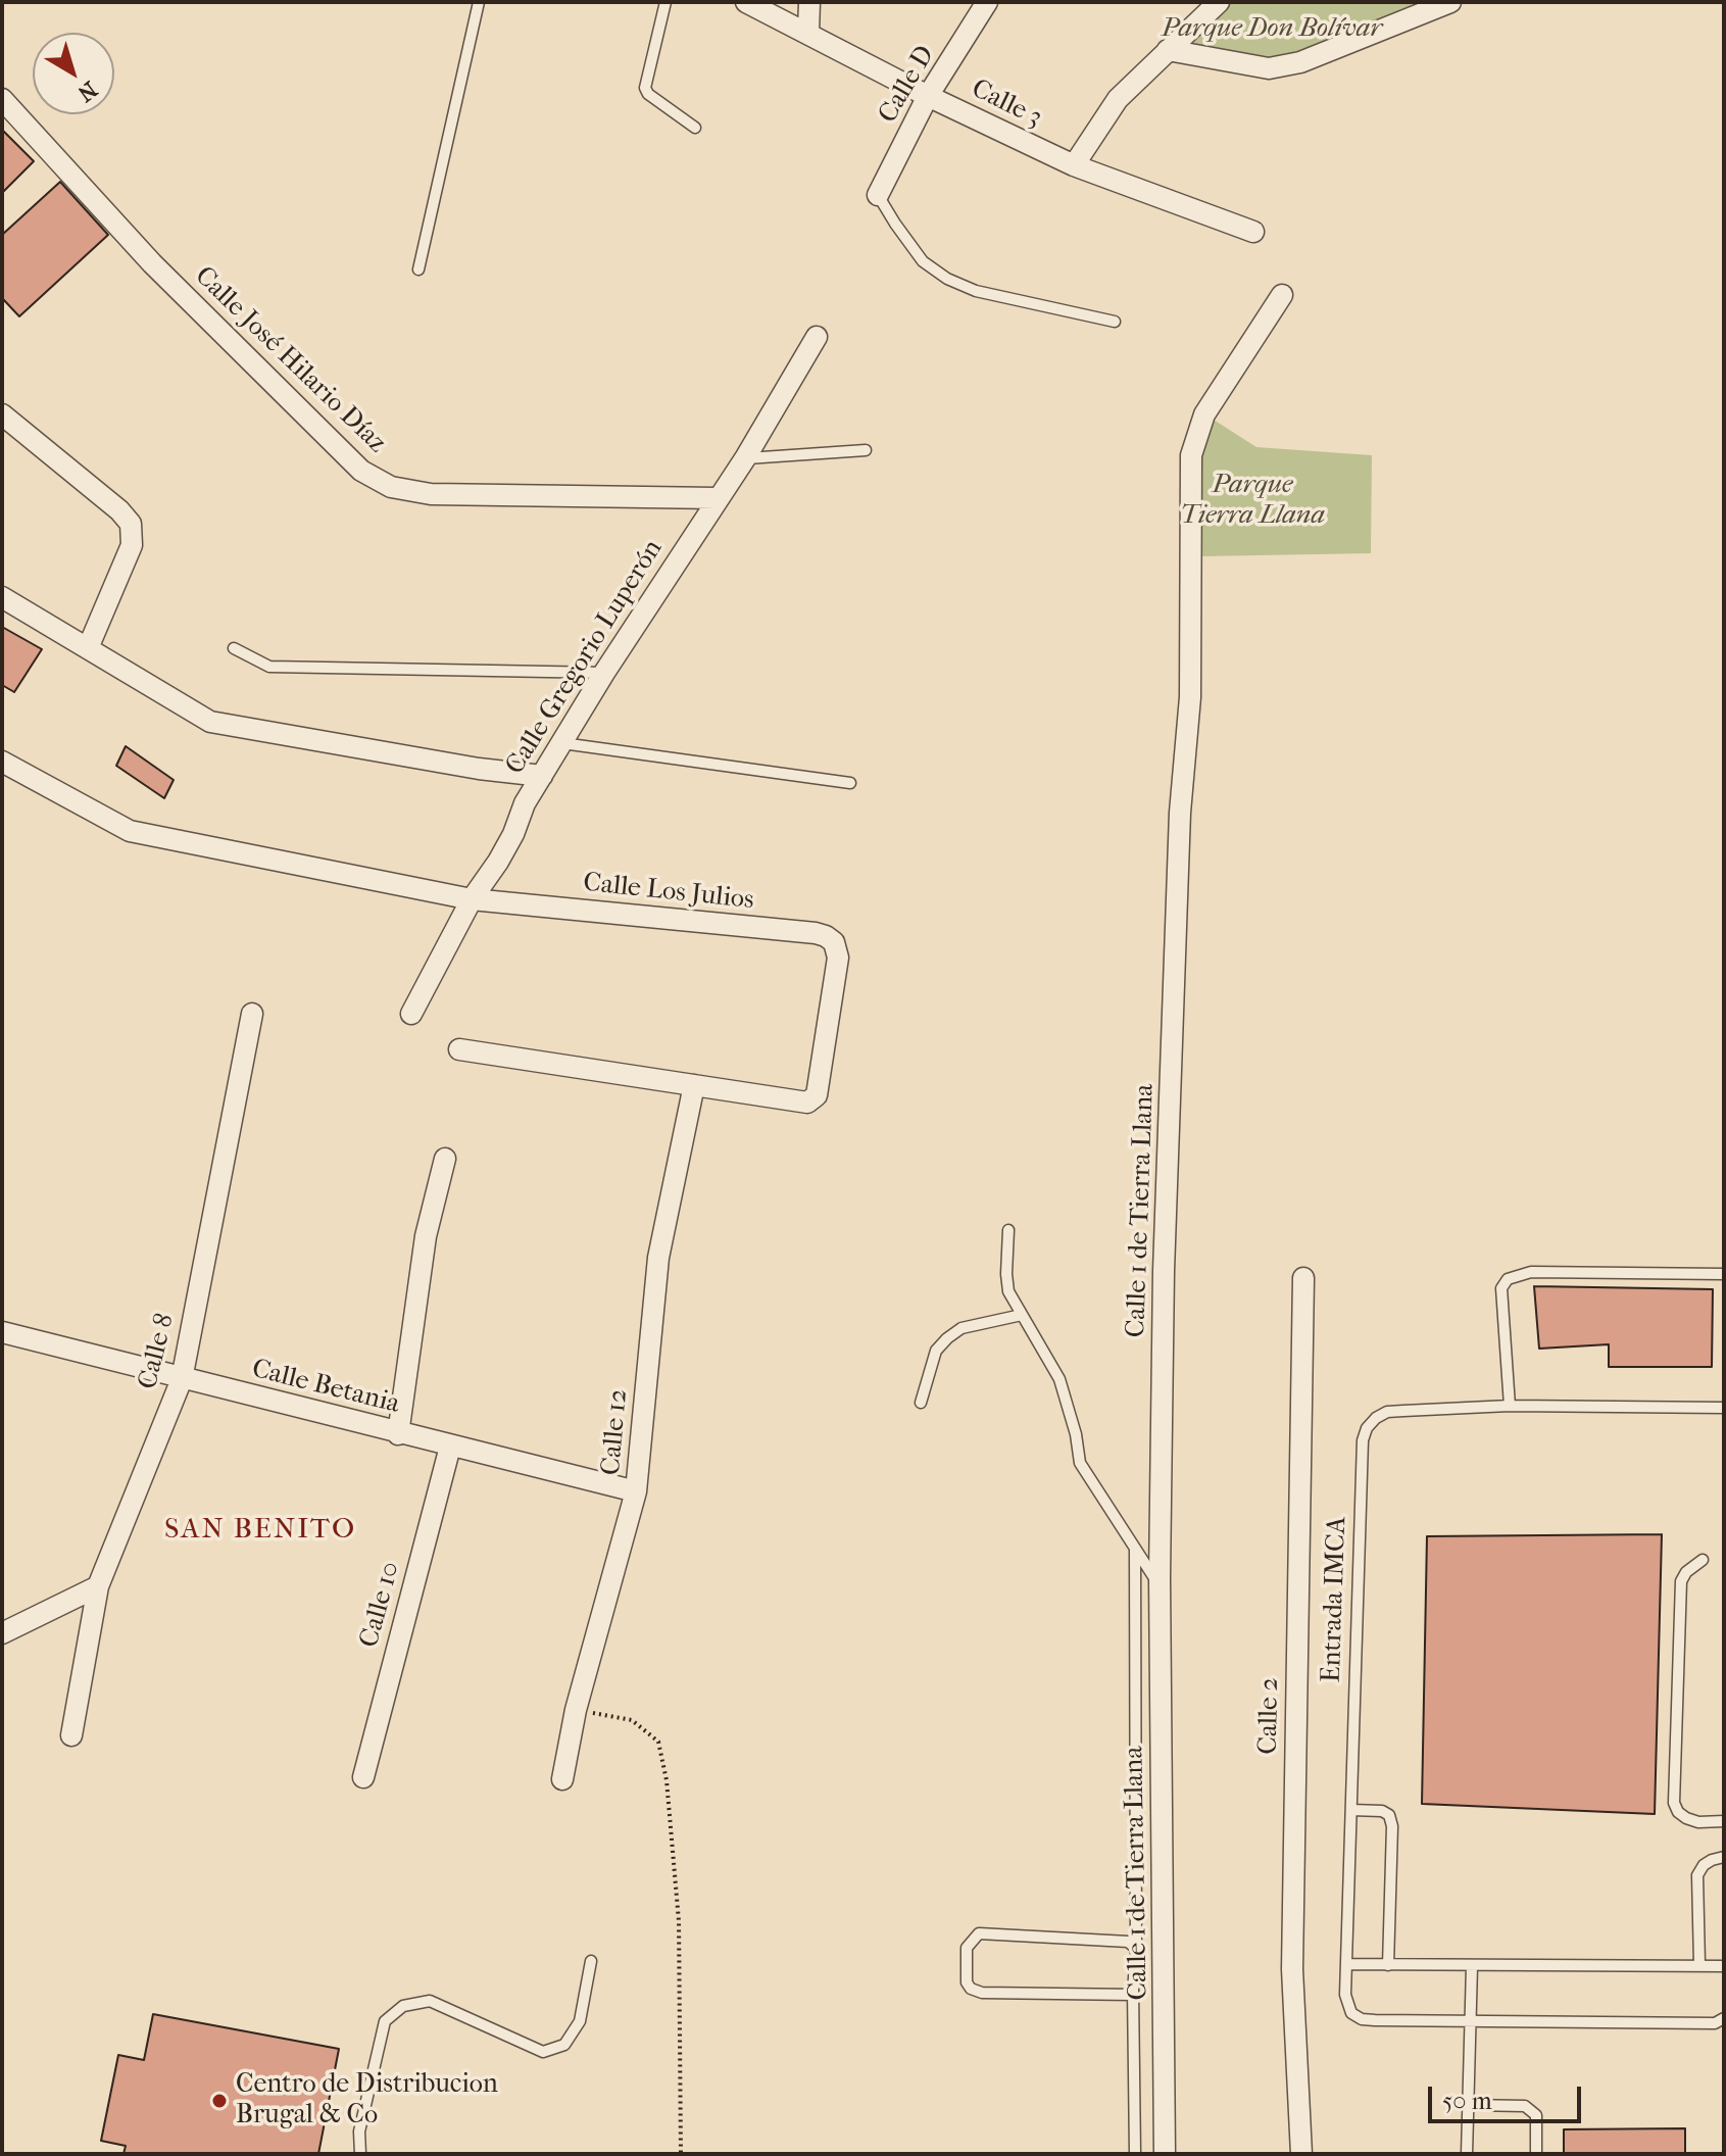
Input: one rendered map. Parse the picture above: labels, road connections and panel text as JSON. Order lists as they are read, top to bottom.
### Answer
{
  "streets": {
    "street": [
      "Calle D",
      "Calle 3",
      "Calle José Hilario Díaz",
      "Calle Gregorio Luperón",
      "Calle Los Julios",
      "Calle 1 de Tierra Llana",
      "Calle 8",
      "Calle Betania",
      "Calle 12",
      "Calle 10",
      "Calle 2"
    ],
    "lane": ["Entrada IMCA"]
  },
  "crossings": [
    ["Calle D", "Calle 3"],
    ["Calle José Hilario Díaz", "Calle Gregorio Luperón"],
    ["Calle Gregorio Luperón", "Calle Los Julios"],
    ["Calle Los Julios", "Calle 12"],
    ["Calle 8", "Calle Betania"],
    ["Calle Betania", "Calle 12"],
    ["Calle Betania", "Calle 10"]
  ],
  "districts": ["SAN BENITO"],
  "parks": ["Parque Don Bolívar", "Parque Tierra Llana"],
  "places": ["Centro de Distribucion Brugal & Co"],
  "scale_bar": "50 m",
  "north": "bottom right"
}
